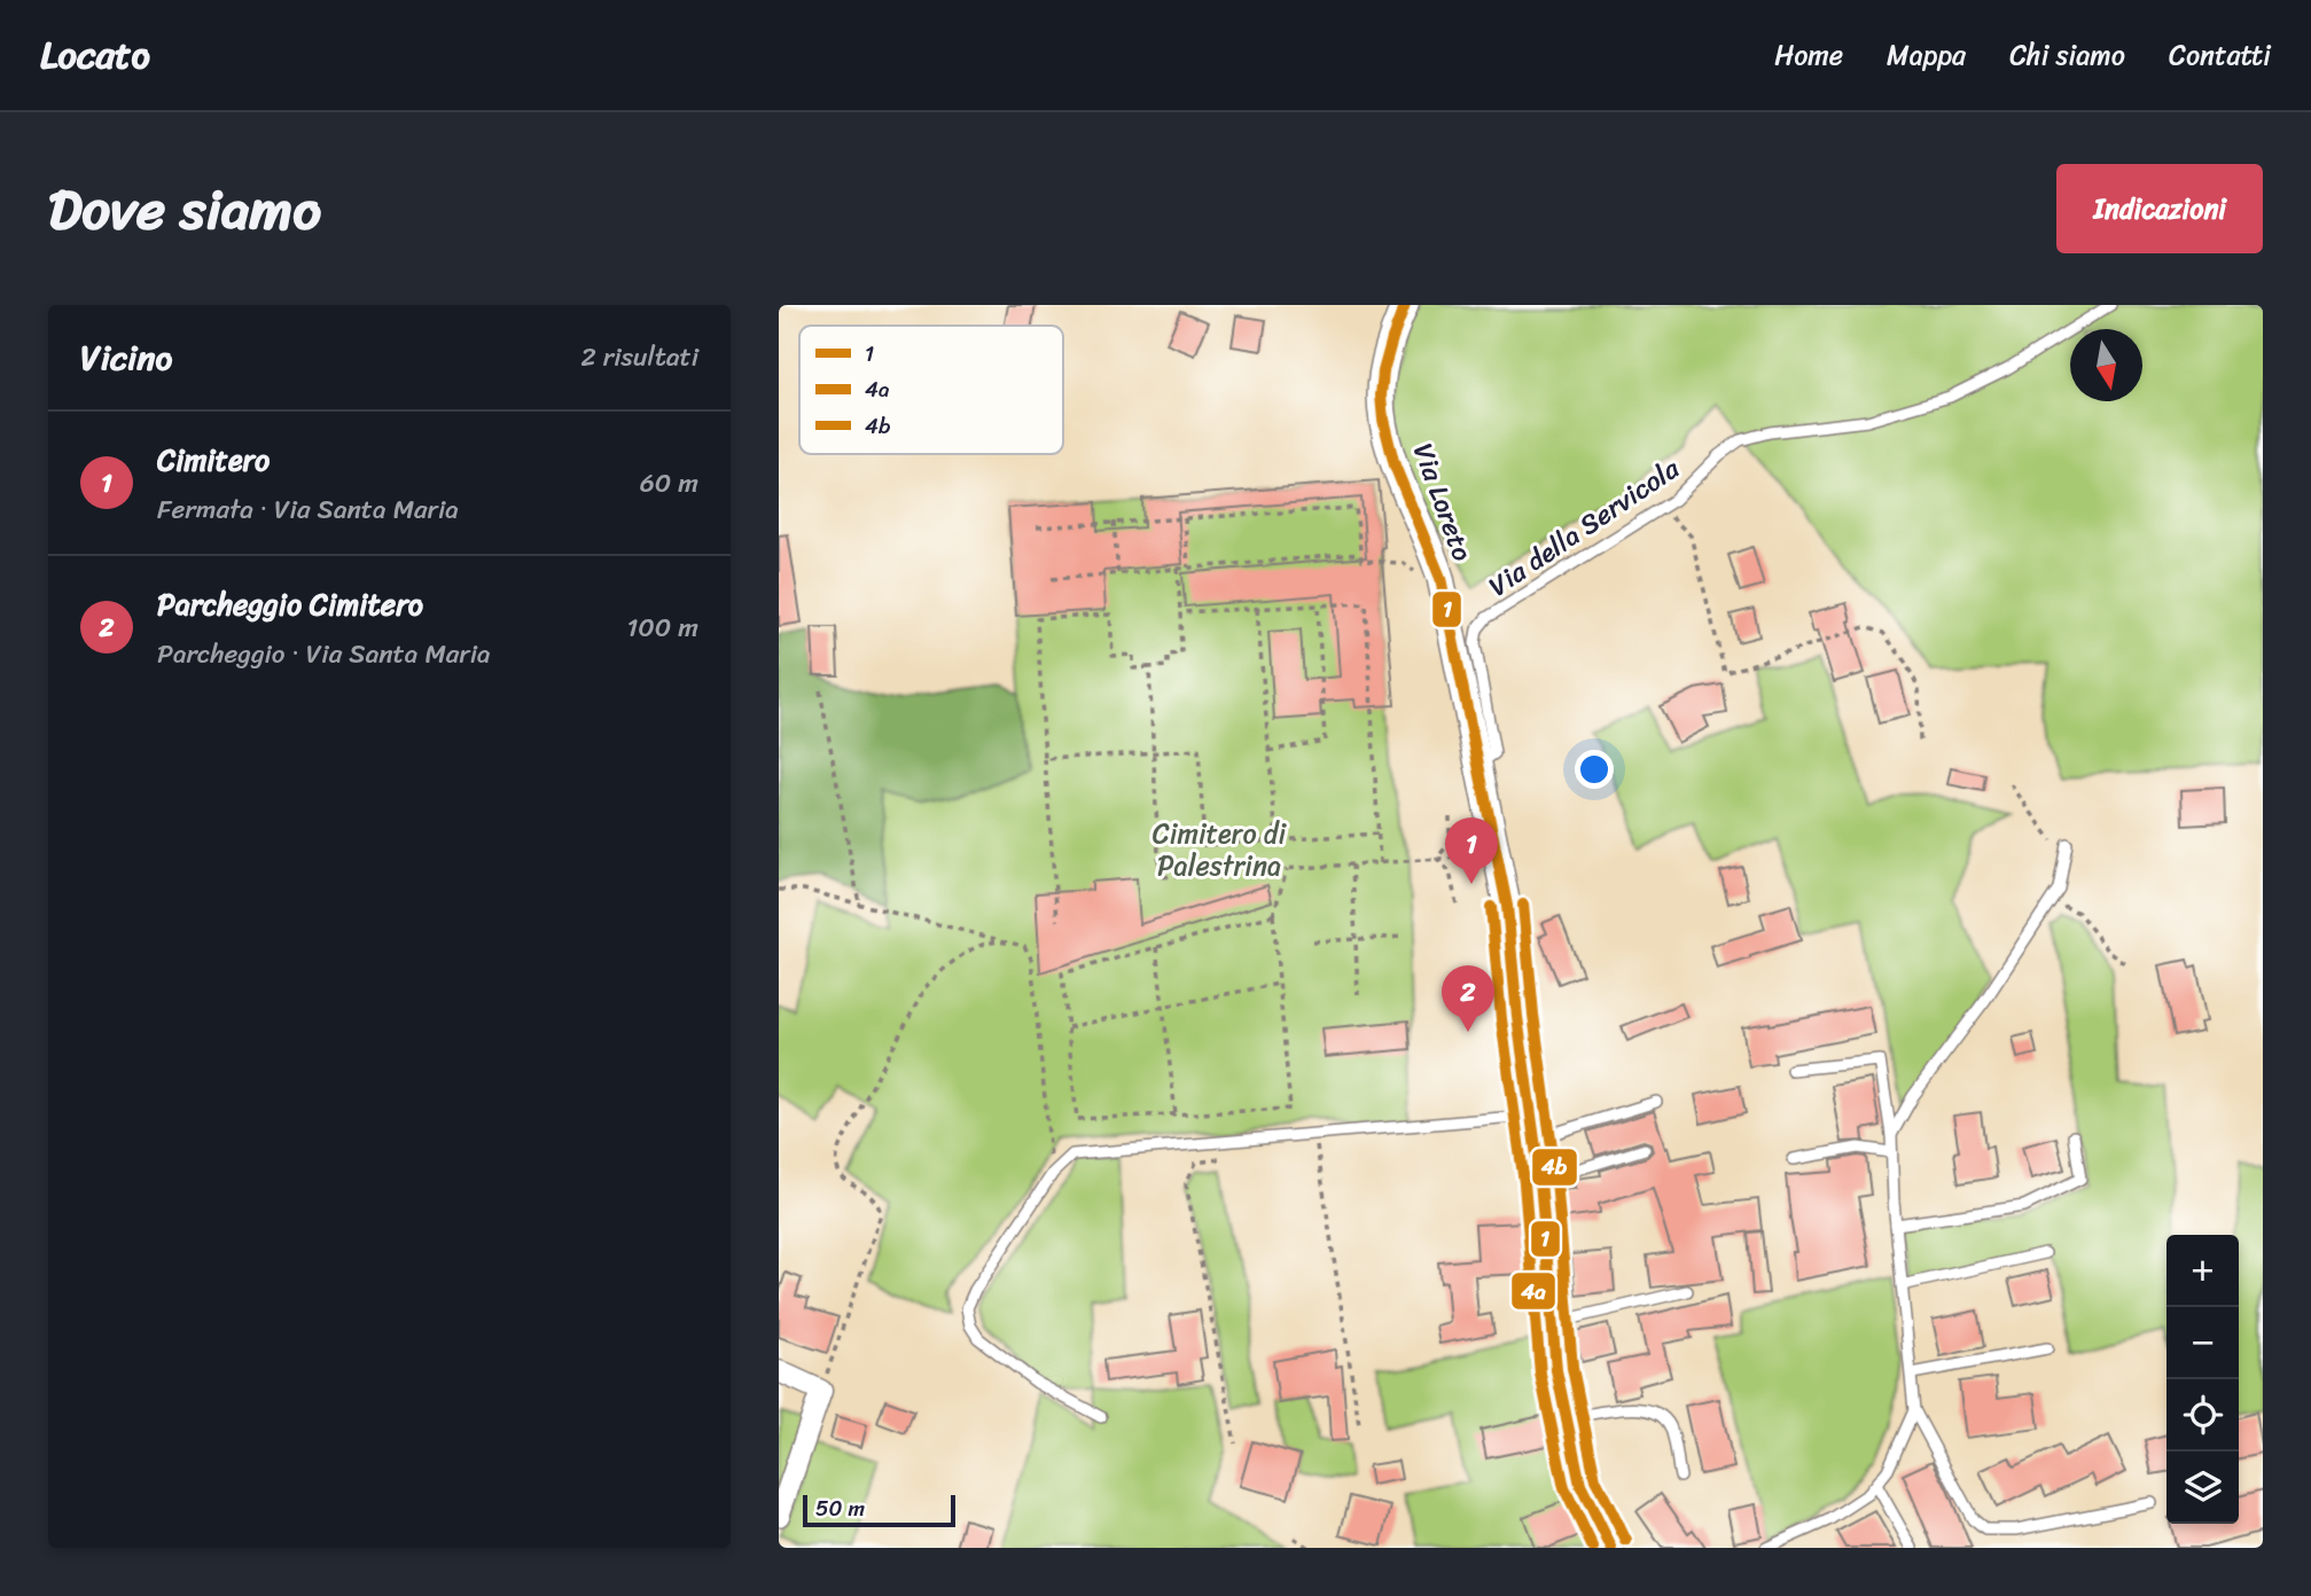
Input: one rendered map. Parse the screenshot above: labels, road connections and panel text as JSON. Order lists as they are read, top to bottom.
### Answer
{
  "streets": {
    "street": ["Via Loreto"],
    "lane": ["Via della Servicola"]
  },
  "crossings": [
    ["Via Loreto", "Via della Servicola"]
  ],
  "parks": ["Cimitero di Palestrina"],
  "lines": ["transit line 1", "transit line 4b", "transit line 4a"],
  "legend": ["1", "4a", "4b"],
  "scale_bar": "50 m",
  "north": "bottom",
  "page": {
    "header": "Locato",
    "nav": [
      "Home",
      "Mappa",
      "Chi siamo",
      "Contatti"
    ],
    "title": "Dove siamo",
    "buttons": "Indicazioni",
    "heading": ["Vicino", "2 risultati"],
    "list": [
      {
        "mark": "1",
        "name": "Cimitero",
        "note": "Fermata · Via Santa Maria",
        "value": "60 m"
      },
      {
        "mark": "2",
        "name": "Parcheggio Cimitero",
        "note": "Parcheggio · Via Santa Maria",
        "value": "100 m"
      }
    ],
    "pins": ["1", "2"],
    "map_buttons": ["+", "−"],
    "scale": "50 m"
  }
}
